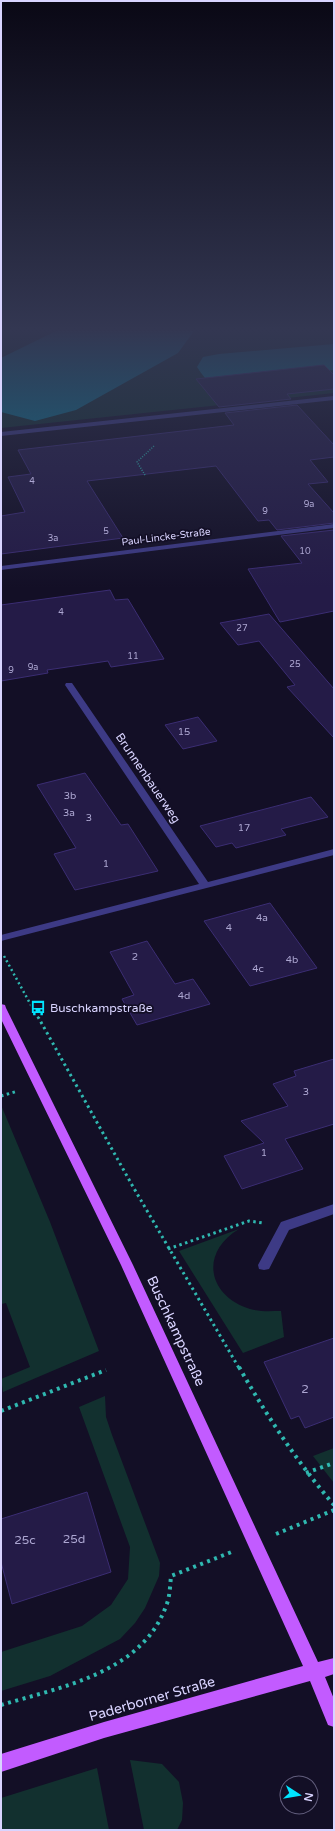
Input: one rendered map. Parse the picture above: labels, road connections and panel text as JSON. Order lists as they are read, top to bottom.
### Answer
{
  "streets": {
    "main road": ["Buschkampstraße", "Paderborner Straße"],
    "street": ["Paul-Lincke-Straße", "Brunnenbauerweg"]
  },
  "crossings": [
    ["Buschkampstraße", "Paderborner Straße"]
  ],
  "places": {
    "bus stop": ["Buschkampstraße"]
  },
  "house_numbers": [
    "4",
    "9a",
    "9",
    "5",
    "3a",
    "10",
    "4",
    "27",
    "11",
    "25",
    "9a",
    "9",
    "15",
    "3b",
    "3a",
    "3",
    "17",
    "1",
    "4a",
    "4",
    "2",
    "4b",
    "4c",
    "4d",
    "3",
    "1",
    "2",
    "25d",
    "25c"
  ],
  "north": "right"
}
